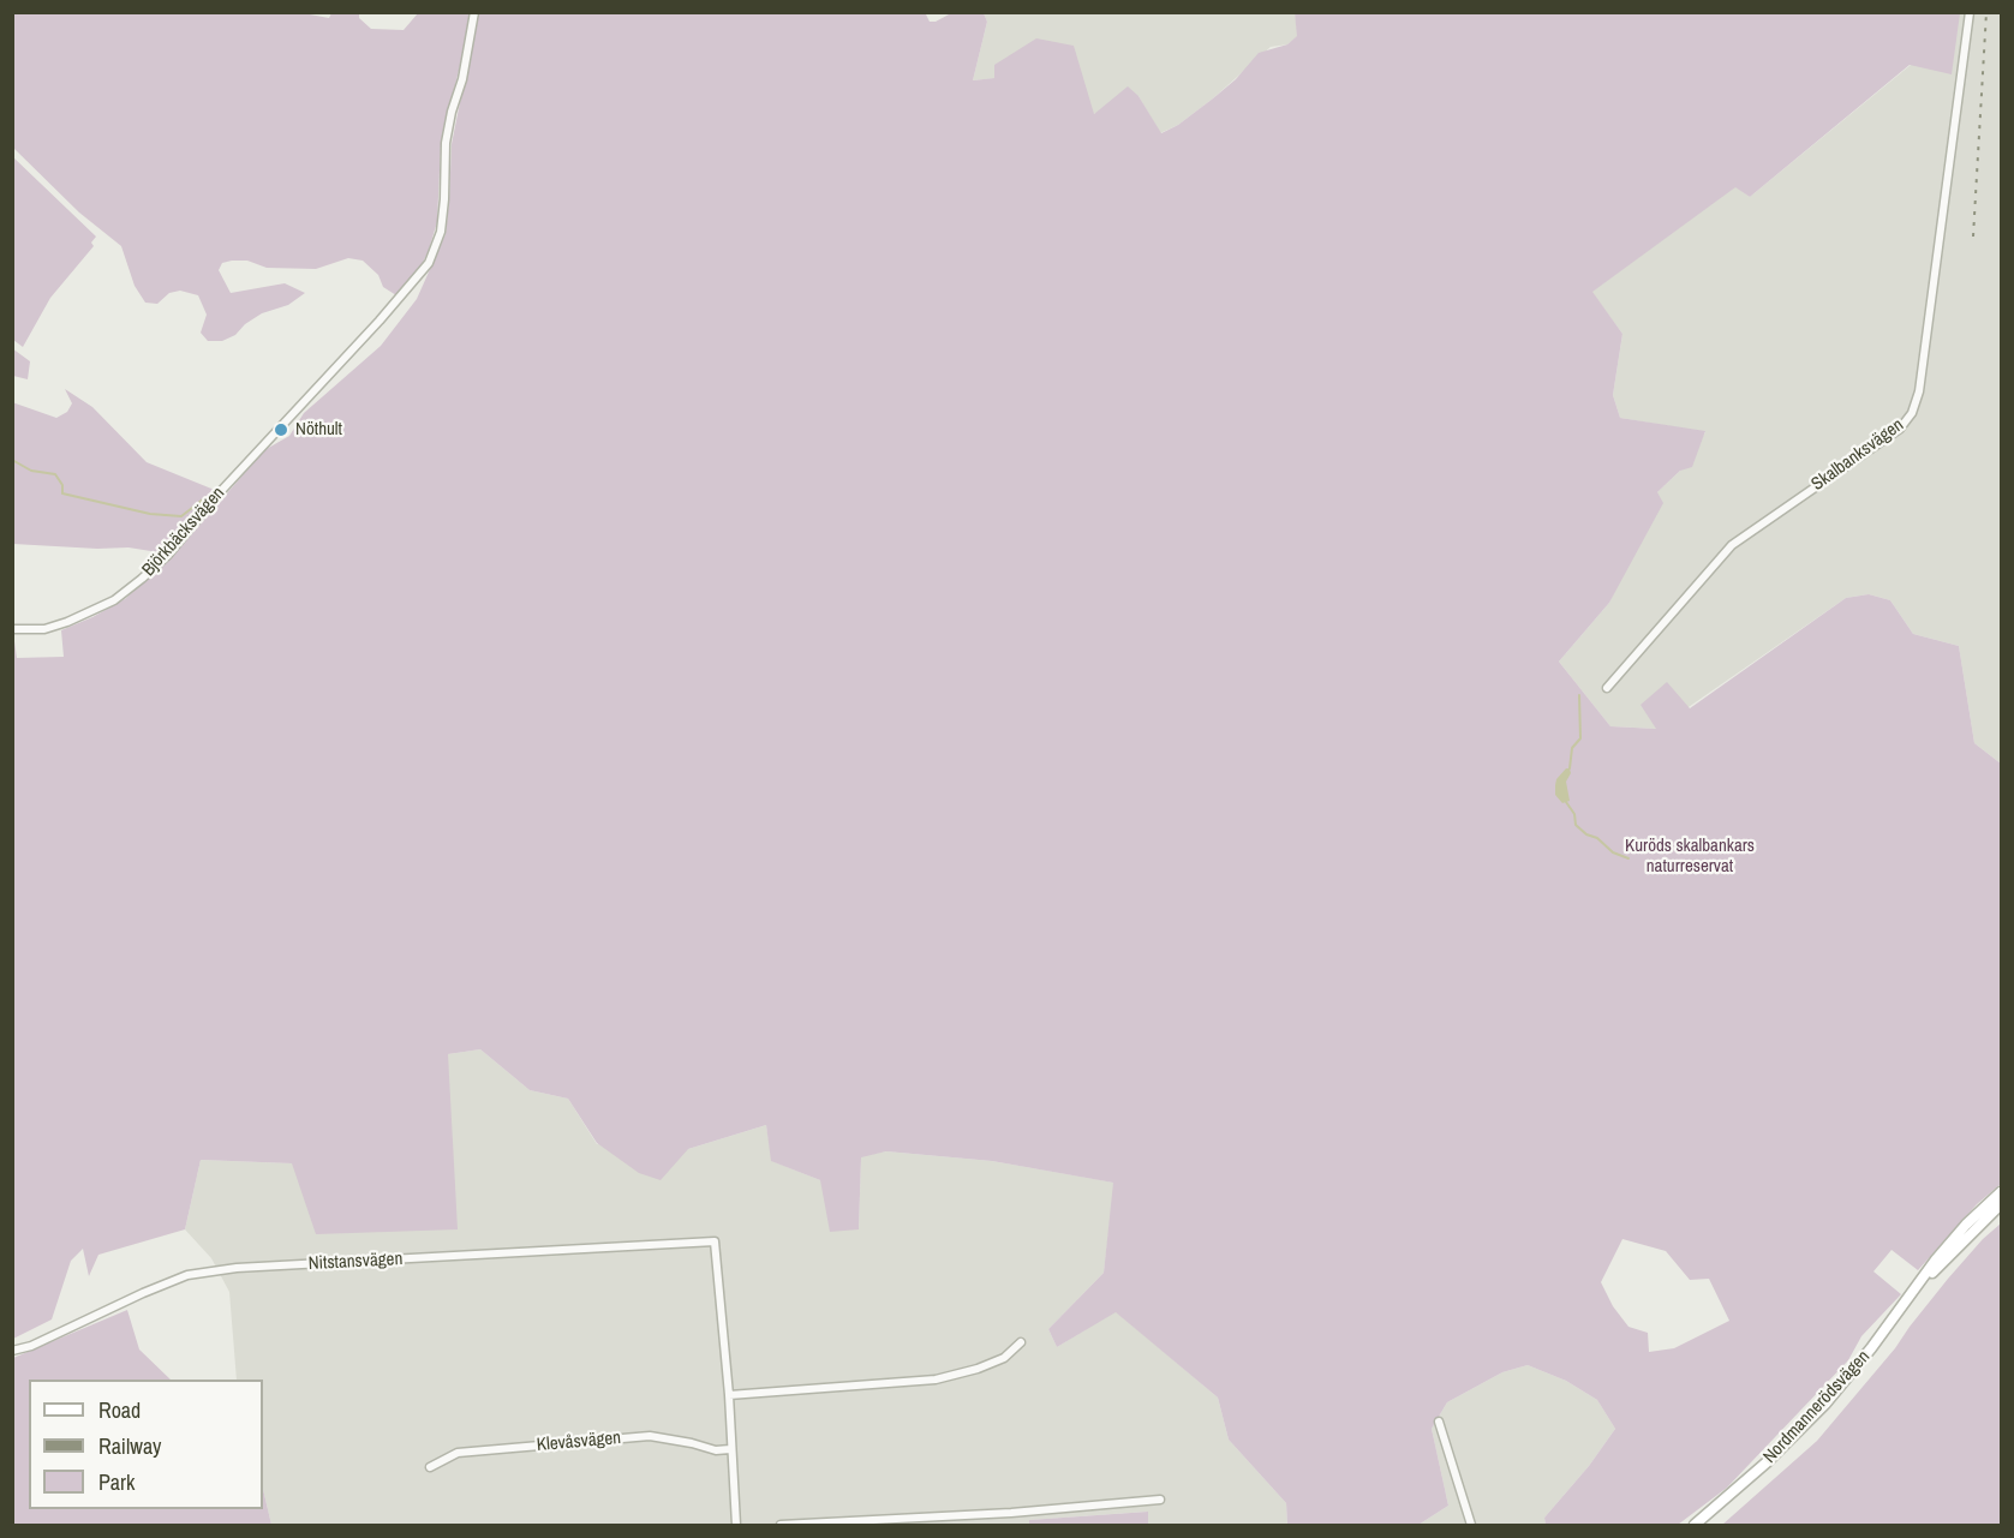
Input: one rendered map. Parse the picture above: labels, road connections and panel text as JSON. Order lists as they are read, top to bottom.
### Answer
{
  "streets": {
    "main road": ["Nordmannerödsvägen"],
    "street": [
      "Skalbanksvägen",
      "Björkbäcksvägen",
      "Nitstansvägen",
      "Klevåsvägen"
    ]
  },
  "parks": ["Kuröds skalbankars naturreservat"],
  "places": ["Nöthult"],
  "legend": ["Road", "Railway", "Park"]
}
